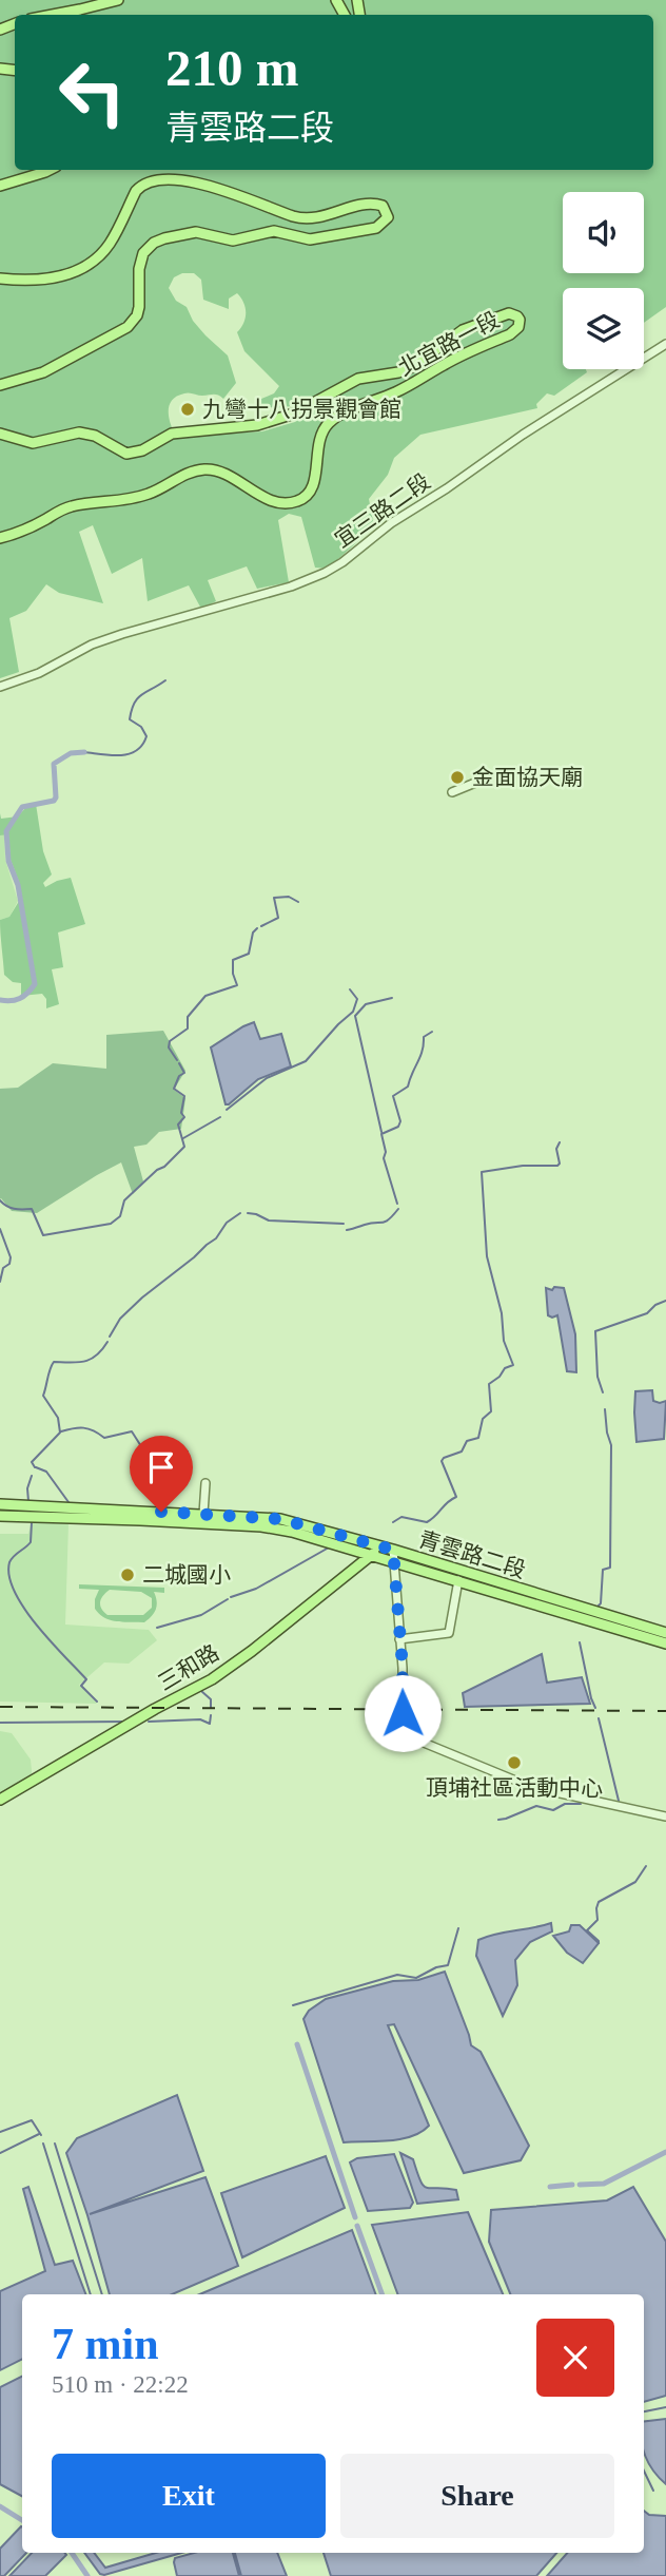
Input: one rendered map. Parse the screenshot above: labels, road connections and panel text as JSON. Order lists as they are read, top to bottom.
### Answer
{
  "streets": {
    "main road": ["北宜路一段", "青雲路二段", "三和路"],
    "street": ["宜三路二段"]
  },
  "crossings": [
    ["青雲路二段", "三和路"]
  ],
  "places": [
    "九彎十八拐景觀會館",
    "金面協天廟",
    "二城國小",
    "頂埔社區活動中心"
  ],
  "page": {
    "turn": ["210 m", "青雲路二段"],
    "heading": ["7 min", "510 m · 22:22"],
    "buttons": ["Exit", "Share"]
  }
}
